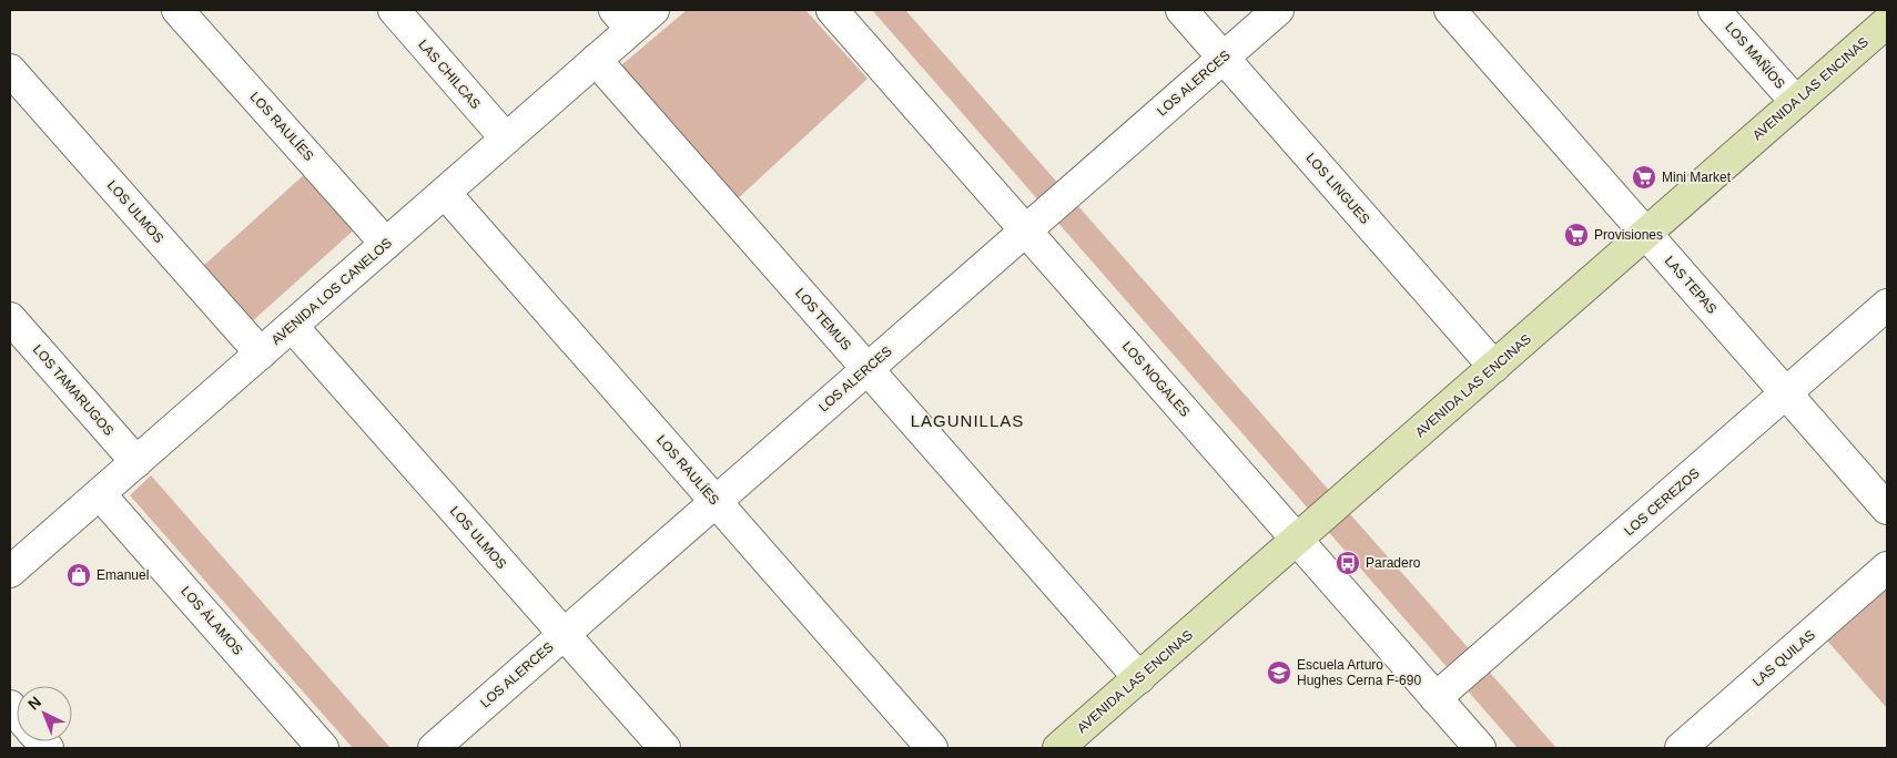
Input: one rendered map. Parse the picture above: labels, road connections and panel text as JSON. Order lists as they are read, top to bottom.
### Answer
{
  "streets": {
    "street": [
      "LOS MAÑÍOS",
      "LAS CHILCAS",
      "LOS ALERCES",
      "AVENIDA LAS ENCINAS",
      "LOS RAULÍES",
      "LOS LINGUES",
      "LOS ULMOS",
      "LAS TEPAS",
      "AVENIDA LOS CANELOS",
      "LOS TEMUS",
      "LOS NOGALES",
      "LOS TAMARUGOS",
      "LOS CEREZOS",
      "LOS ÁLAMOS",
      "LAS QUILAS"
    ]
  },
  "crossings": [
    ["LOS MAÑÍOS", "AVENIDA LAS ENCINAS"],
    ["LAS CHILCAS", "AVENIDA LOS CANELOS"],
    ["LOS ALERCES", "LOS RAULÍES"],
    ["LOS ALERCES", "LOS LINGUES"],
    ["LOS ALERCES", "LOS ULMOS"],
    ["LOS ALERCES", "LOS TEMUS"],
    ["LOS ALERCES", "LOS NOGALES"],
    ["AVENIDA LAS ENCINAS", "LOS LINGUES"],
    ["AVENIDA LAS ENCINAS", "LAS TEPAS"],
    ["AVENIDA LAS ENCINAS", "LOS TEMUS"],
    ["AVENIDA LAS ENCINAS", "LOS NOGALES"],
    ["LOS RAULÍES", "AVENIDA LOS CANELOS"],
    ["LOS ULMOS", "AVENIDA LOS CANELOS"],
    ["LAS TEPAS", "LOS CEREZOS"],
    ["AVENIDA LOS CANELOS", "LOS TEMUS"],
    ["AVENIDA LOS CANELOS", "LOS TAMARUGOS"],
    ["AVENIDA LOS CANELOS", "LOS ÁLAMOS"],
    ["LOS NOGALES", "LOS CEREZOS"]
  ],
  "districts": ["LAGUNILLAS"],
  "places": {
    "supermarket": ["Mini Market", "Provisiones"],
    "bus stop": ["Paradero"],
    "shop": ["Emanuel"],
    "school or university": ["Escuela Arturo Hughes Cerna F-690"]
  },
  "north": "top left"
}
